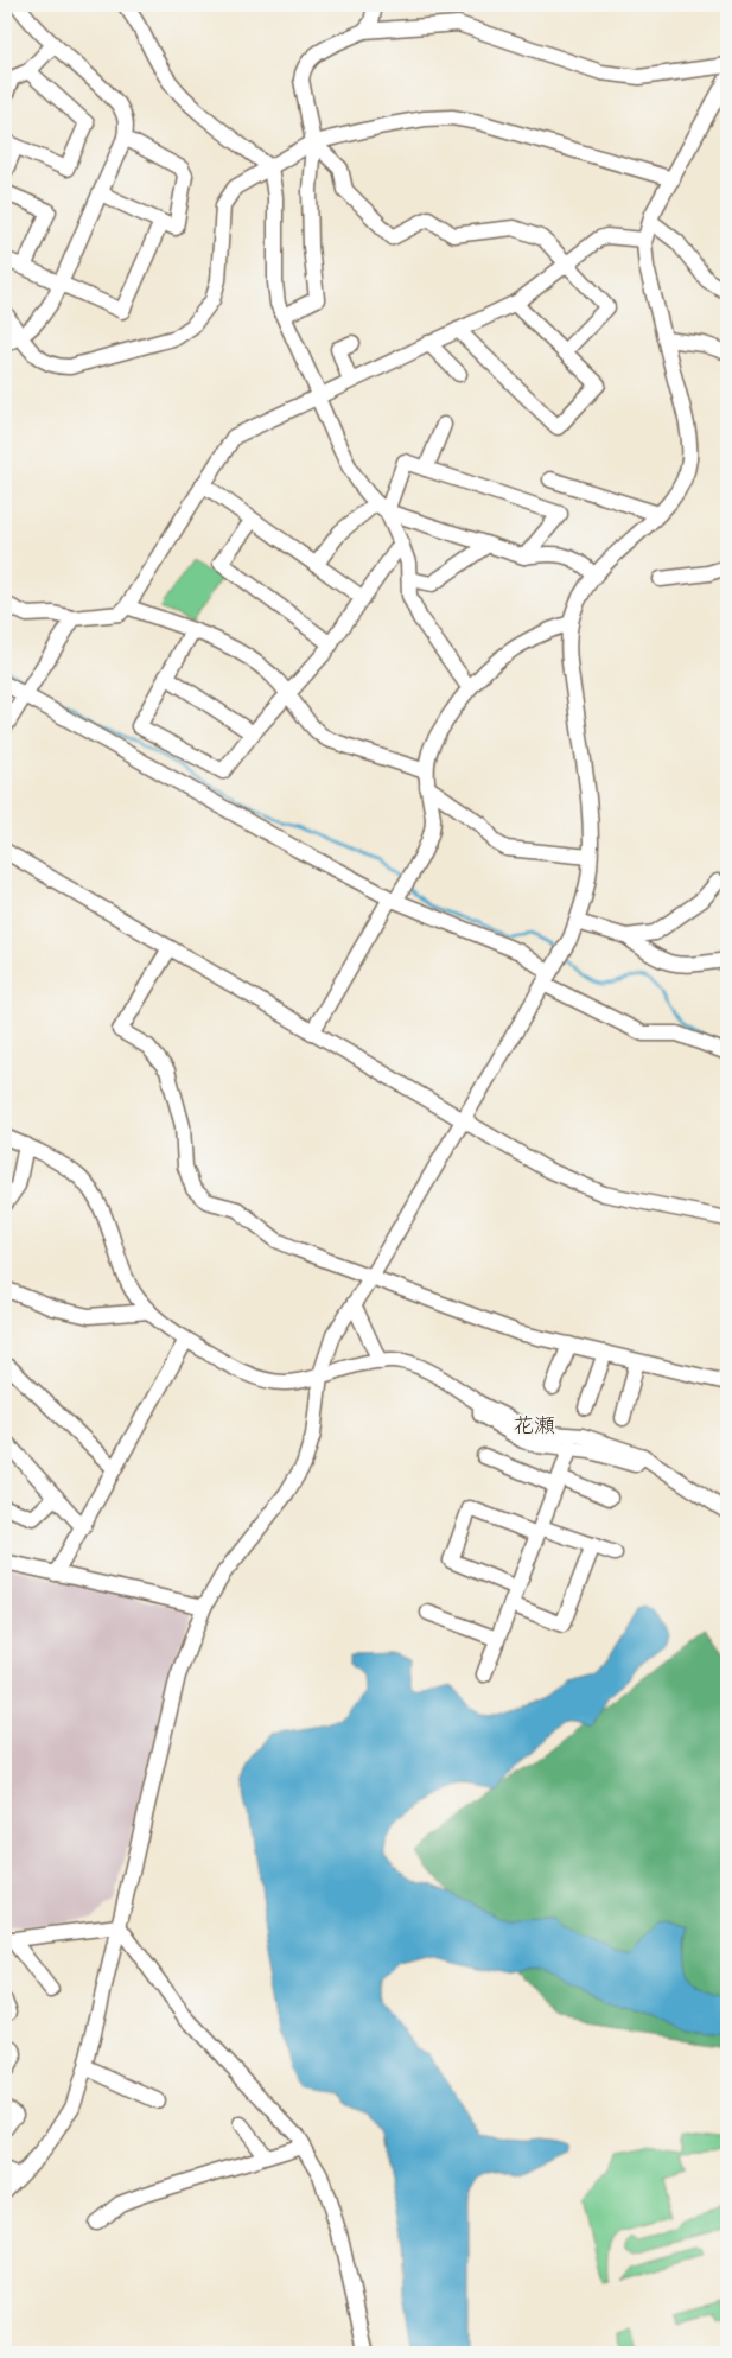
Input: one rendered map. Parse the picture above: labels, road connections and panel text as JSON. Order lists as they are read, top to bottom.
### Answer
{
  "districts": ["花瀬"]
}
